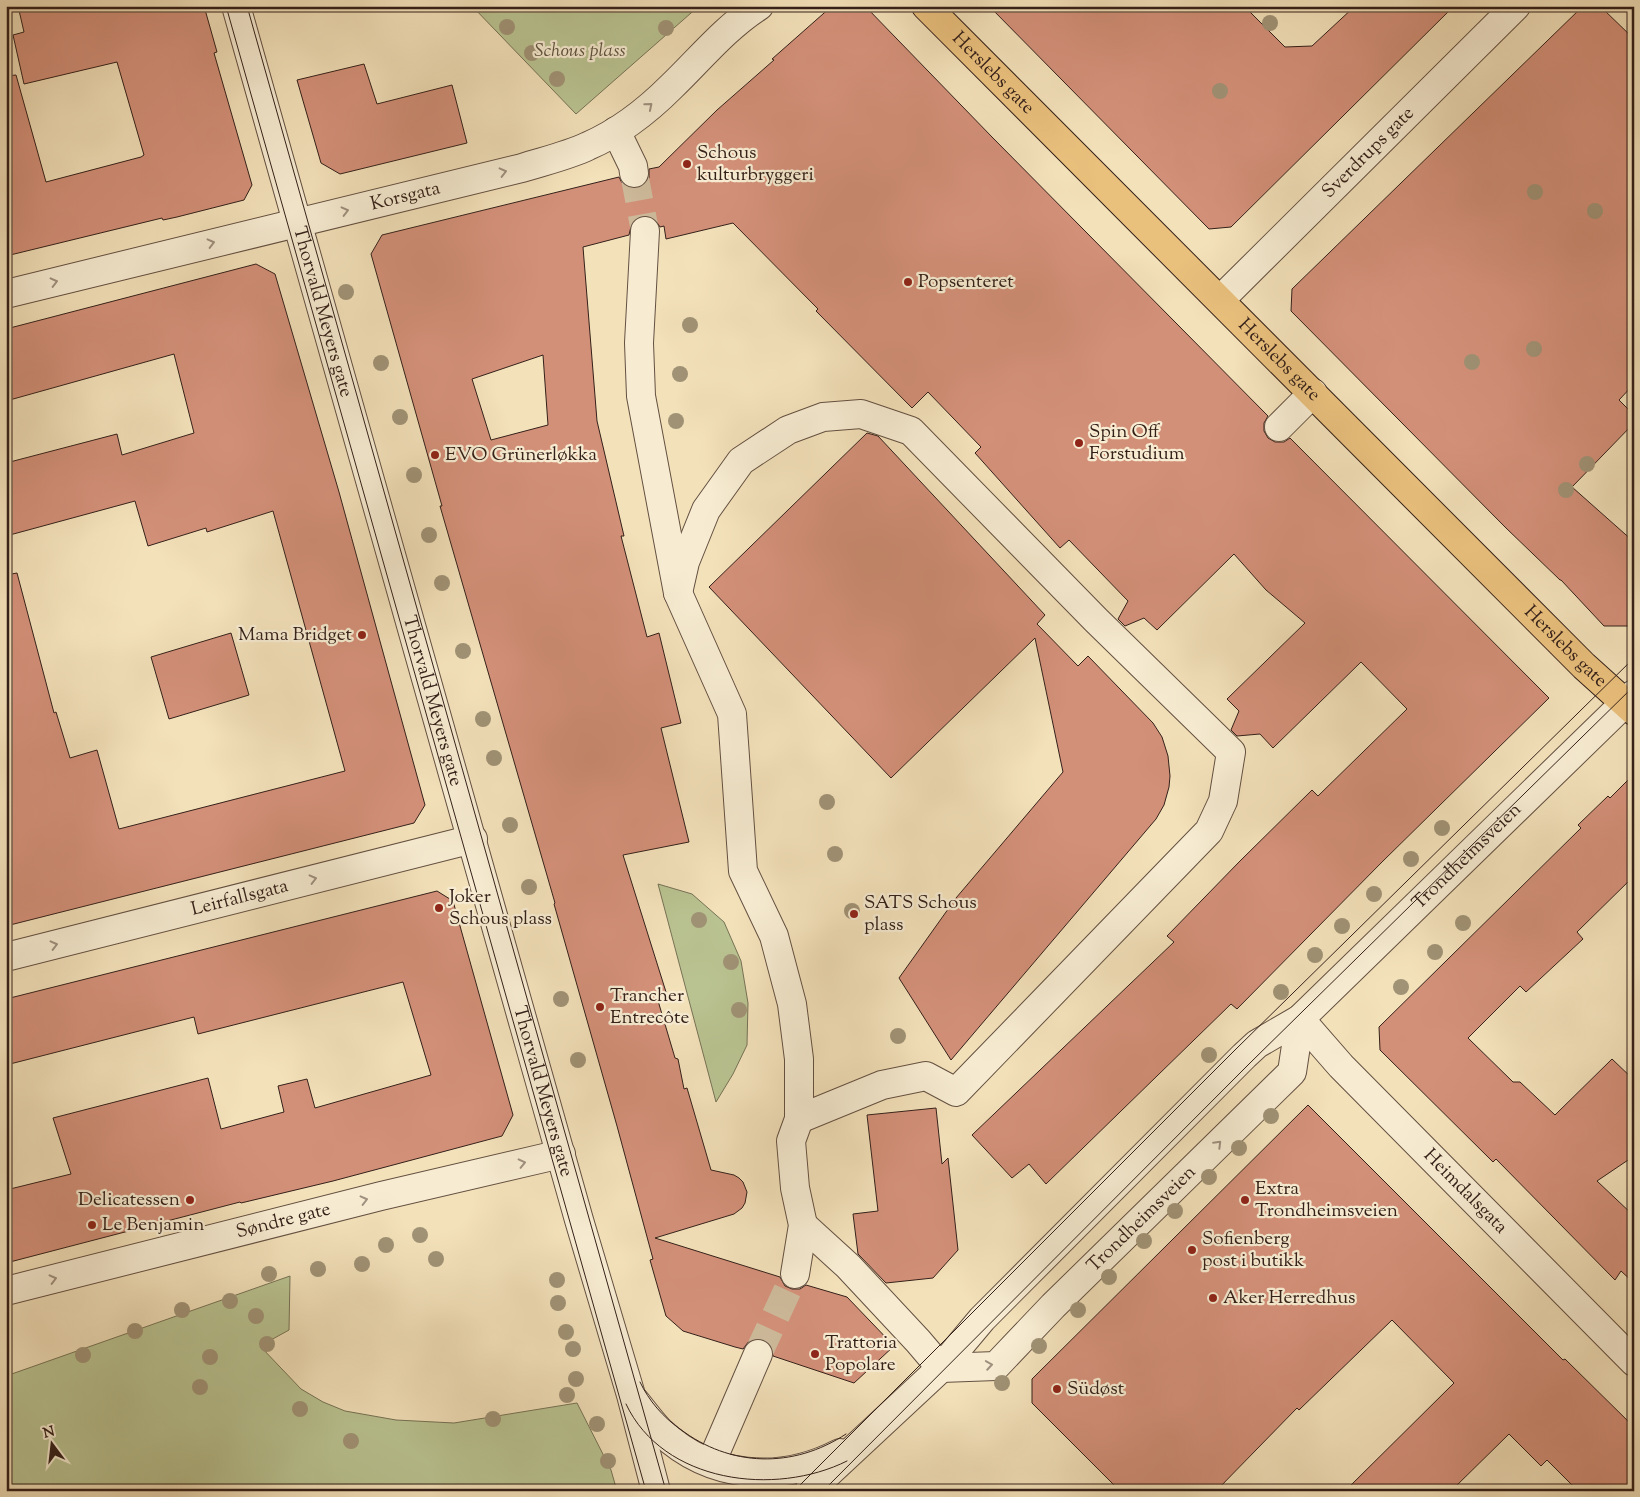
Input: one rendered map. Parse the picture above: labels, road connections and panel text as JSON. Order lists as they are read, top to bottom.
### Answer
{
  "streets": {
    "main road": ["Herslebs gate"],
    "street": [
      "Sverdrups gate",
      "Korsgata",
      "Thorvald Meyers gate",
      "Trondheimsveien",
      "Leirfallsgata",
      "Heimdalsgata",
      "Søndre gate"
    ]
  },
  "crossings": [
    ["Herslebs gate", "Sverdrups gate"],
    ["Herslebs gate", "Trondheimsveien"],
    ["Korsgata", "Thorvald Meyers gate"],
    ["Thorvald Meyers gate", "Trondheimsveien"],
    ["Thorvald Meyers gate", "Leirfallsgata"],
    ["Thorvald Meyers gate", "Søndre gate"],
    ["Trondheimsveien", "Heimdalsgata"]
  ],
  "one_way": ["Korsgata", "Leirfallsgata", "Søndre gate"],
  "parks": ["Schous plass"],
  "places": [
    "Schous kulturbryggeri",
    "Popsenteret",
    "Spin Off Forstudium",
    "EVO Grünerløkka",
    "Mama Bridget",
    "Joker Schous plass",
    "SATS Schous plass",
    "Trancher Entrecôte",
    "Delicatessen",
    "Extra Trondheimsveien",
    "Le Benjamin",
    "Sofienberg post i butikk",
    "Aker Herredhus",
    "Trattoria Popolare",
    "Südøst"
  ],
  "north": "top"
}
